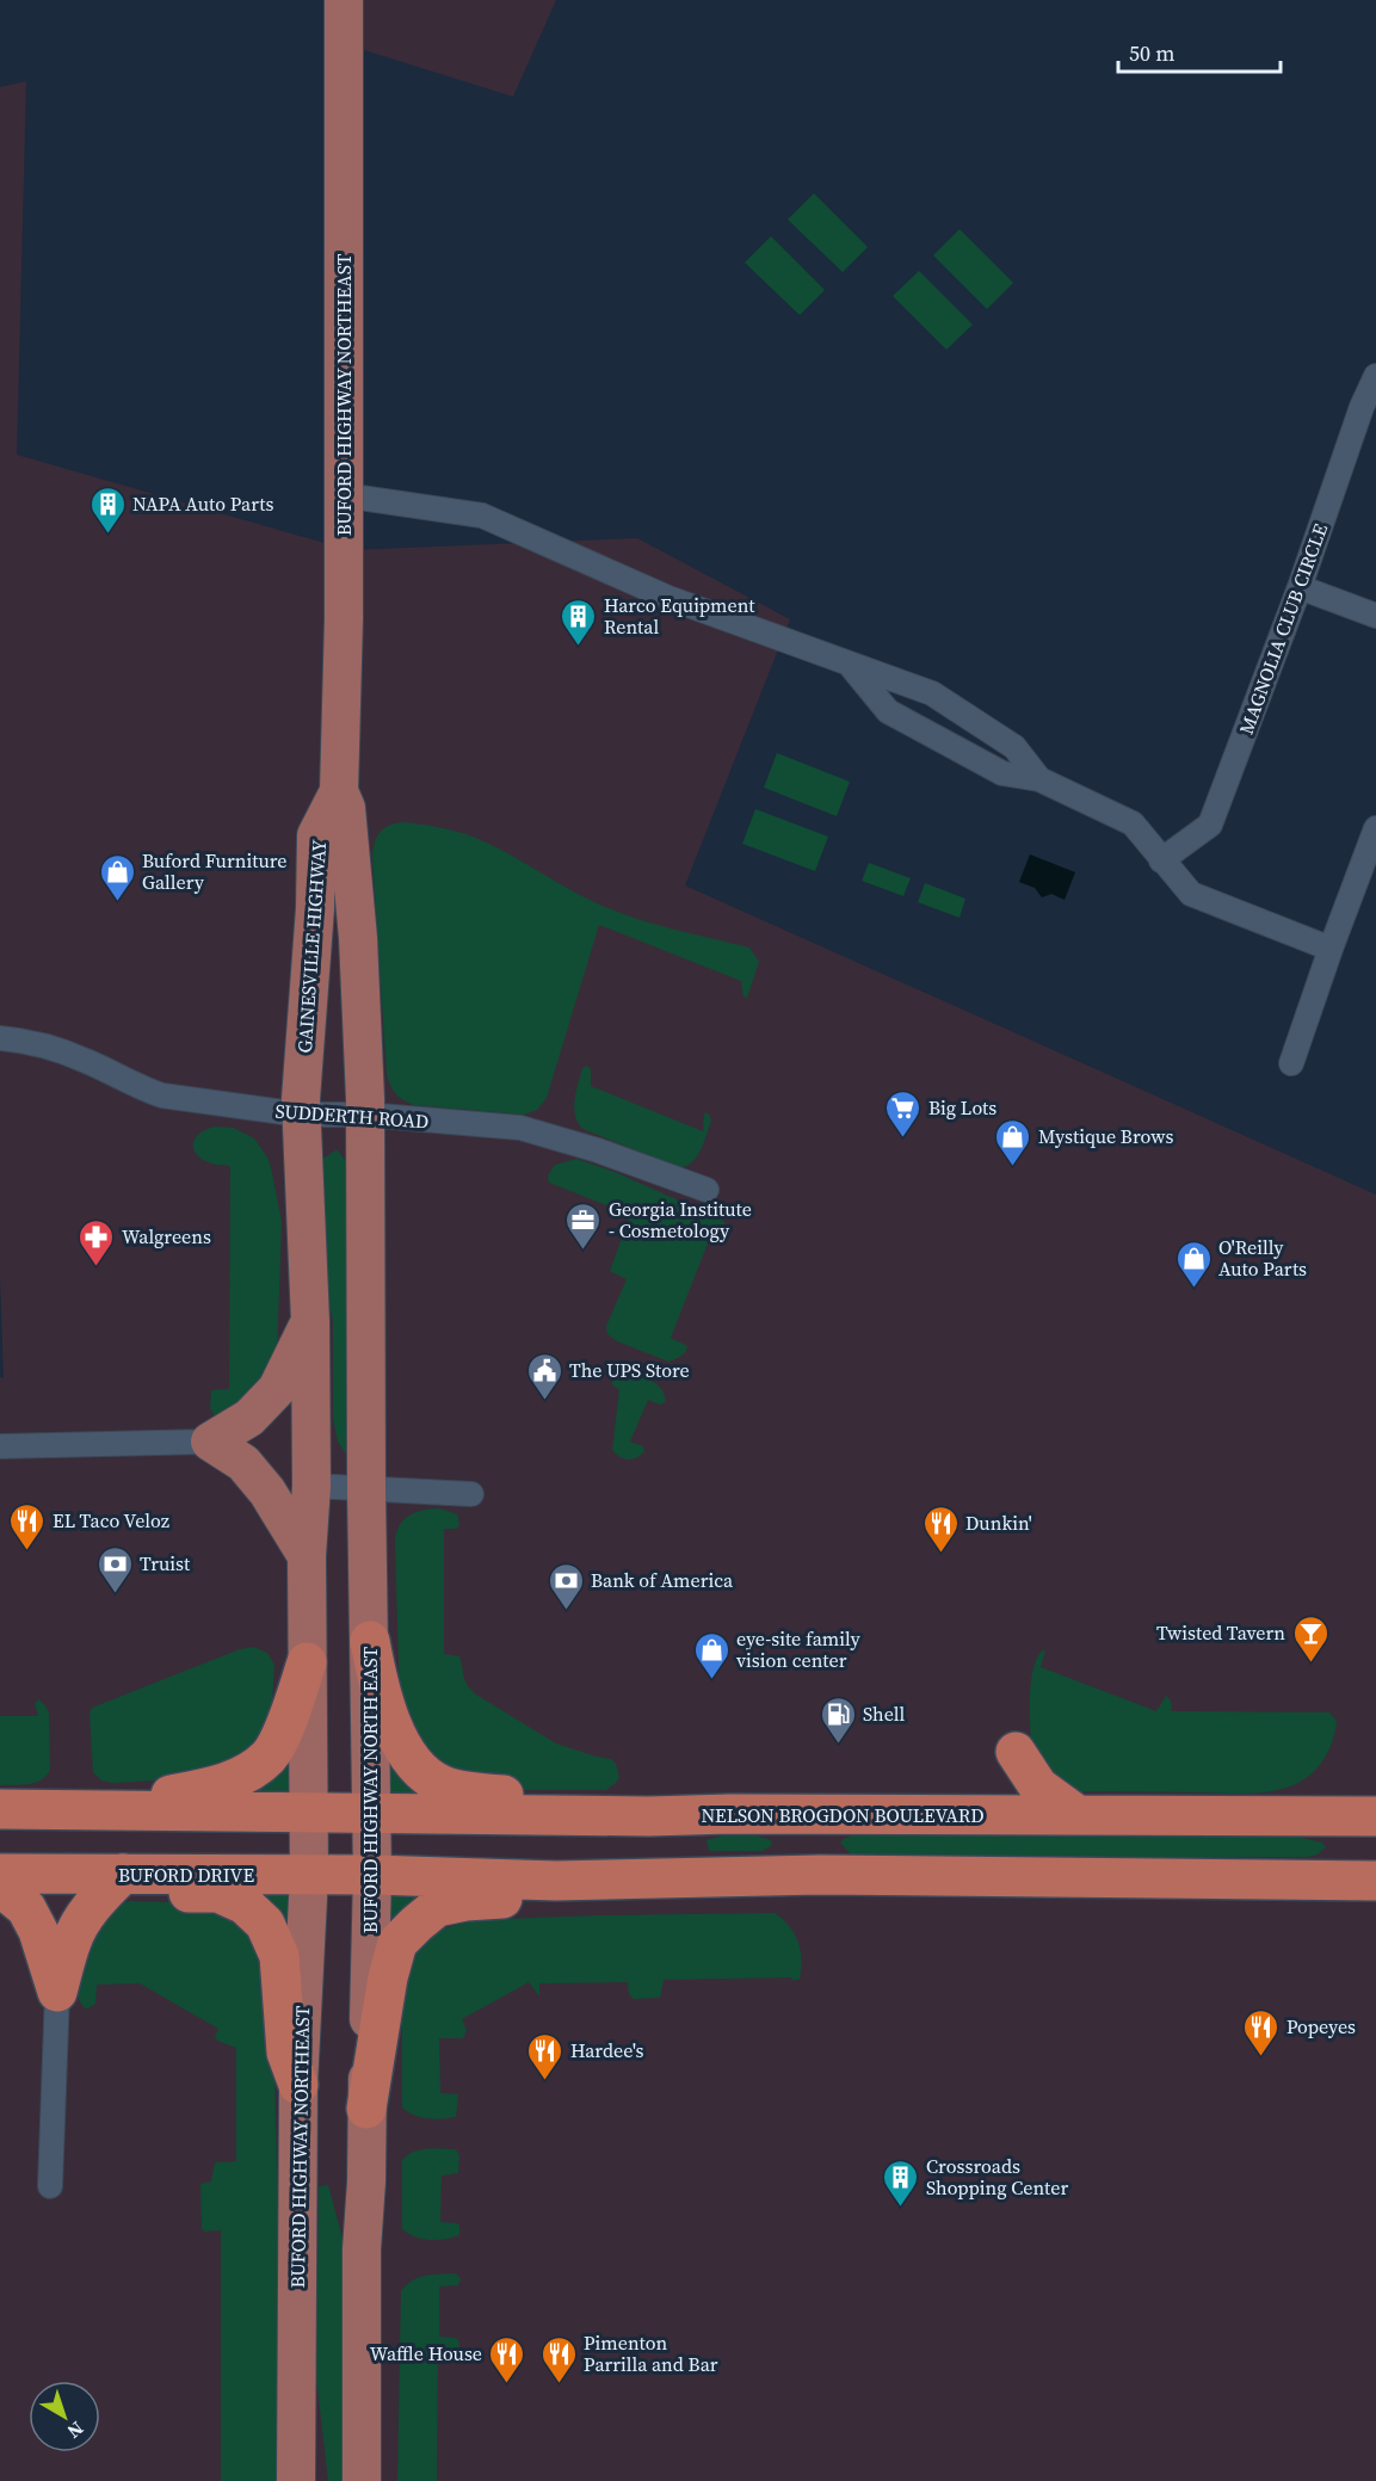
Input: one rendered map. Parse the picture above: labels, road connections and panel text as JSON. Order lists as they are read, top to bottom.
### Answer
{
  "streets": {
    "highway": ["NELSON BROGDON BOULEVARD", "BUFORD DRIVE"],
    "main road": ["BUFORD HIGHWAY NORTHEAST", "GAINESVILLE HIGHWAY", "BUFORD HIGHWAY NORTH EAST"],
    "street": ["MAGNOLIA CLUB CIRCLE", "SUDDERTH ROAD"]
  },
  "crossings": [
    ["BUFORD HIGHWAY NORTHEAST", "GAINESVILLE HIGHWAY"],
    ["BUFORD HIGHWAY NORTHEAST", "NELSON BROGDON BOULEVARD"],
    ["BUFORD HIGHWAY NORTHEAST", "BUFORD DRIVE"],
    ["GAINESVILLE HIGHWAY", "SUDDERTH ROAD"],
    ["GAINESVILLE HIGHWAY", "BUFORD HIGHWAY NORTH EAST"],
    ["SUDDERTH ROAD", "BUFORD HIGHWAY NORTH EAST"],
    ["BUFORD HIGHWAY NORTH EAST", "NELSON BROGDON BOULEVARD"],
    ["BUFORD HIGHWAY NORTH EAST", "BUFORD DRIVE"]
  ],
  "places": {
    "building": ["NAPA Auto Parts", "Harco Equipment Rental", "Crossroads Shopping Center"],
    "shop": [
      "Buford Furniture Gallery",
      "Mystique Brows",
      "O'Reilly Auto Parts",
      "eye-site family vision center"
    ],
    "supermarket": ["Big Lots"],
    "office": ["Georgia Institute - Cosmetology"],
    "pharmacy": ["Walgreens"],
    "public building": ["The UPS Store"],
    "restaurant": [
      "EL Taco Veloz",
      "Dunkin'",
      "Popeyes",
      "Hardee's",
      "Waffle House",
      "Pimenton Parrilla and Bar"
    ],
    "bank": ["Truist", "Bank of America"],
    "bar": ["Twisted Tavern"],
    "fuel station": ["Shell"]
  },
  "scale_bar": "50 m",
  "north": "bottom right"
}
